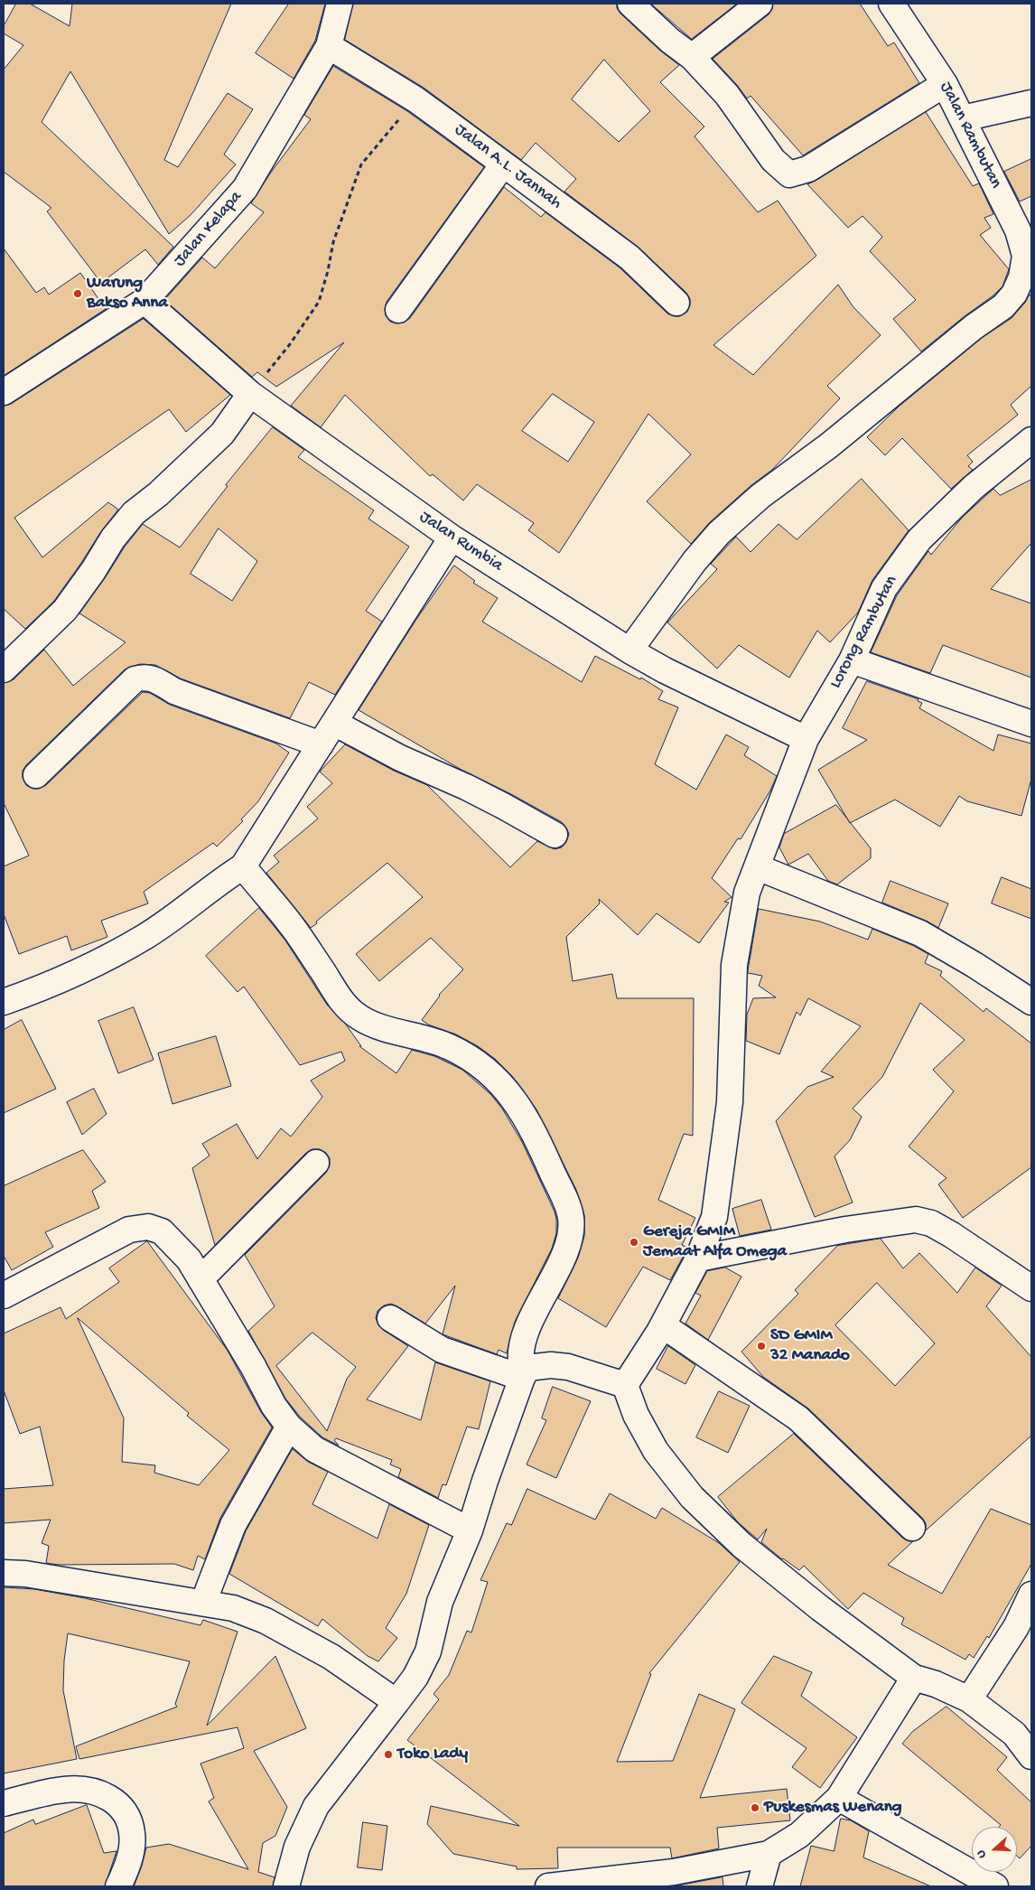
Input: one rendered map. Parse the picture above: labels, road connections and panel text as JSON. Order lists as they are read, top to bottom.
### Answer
{
  "streets": {
    "street": [
      "Jalan Rambutan",
      "Jalan A.L. Jannah",
      "Jalan Kelapa",
      "Jalan Rumbia",
      "Lorong Rambutan"
    ]
  },
  "crossings": [
    ["Jalan Rambutan", "Jalan Rumbia"],
    ["Jalan A.L. Jannah", "Jalan Kelapa"],
    ["Jalan Kelapa", "Jalan Rumbia"],
    ["Jalan Rumbia", "Lorong Rambutan"]
  ],
  "places": [
    "Warung Bakso Anna",
    "Gereja GMIM Jemaat Alfa Omega",
    "SD GMIM 32 Manado",
    "Toko Lady",
    "Puskesmas Wenang"
  ],
  "north": "left"
}
